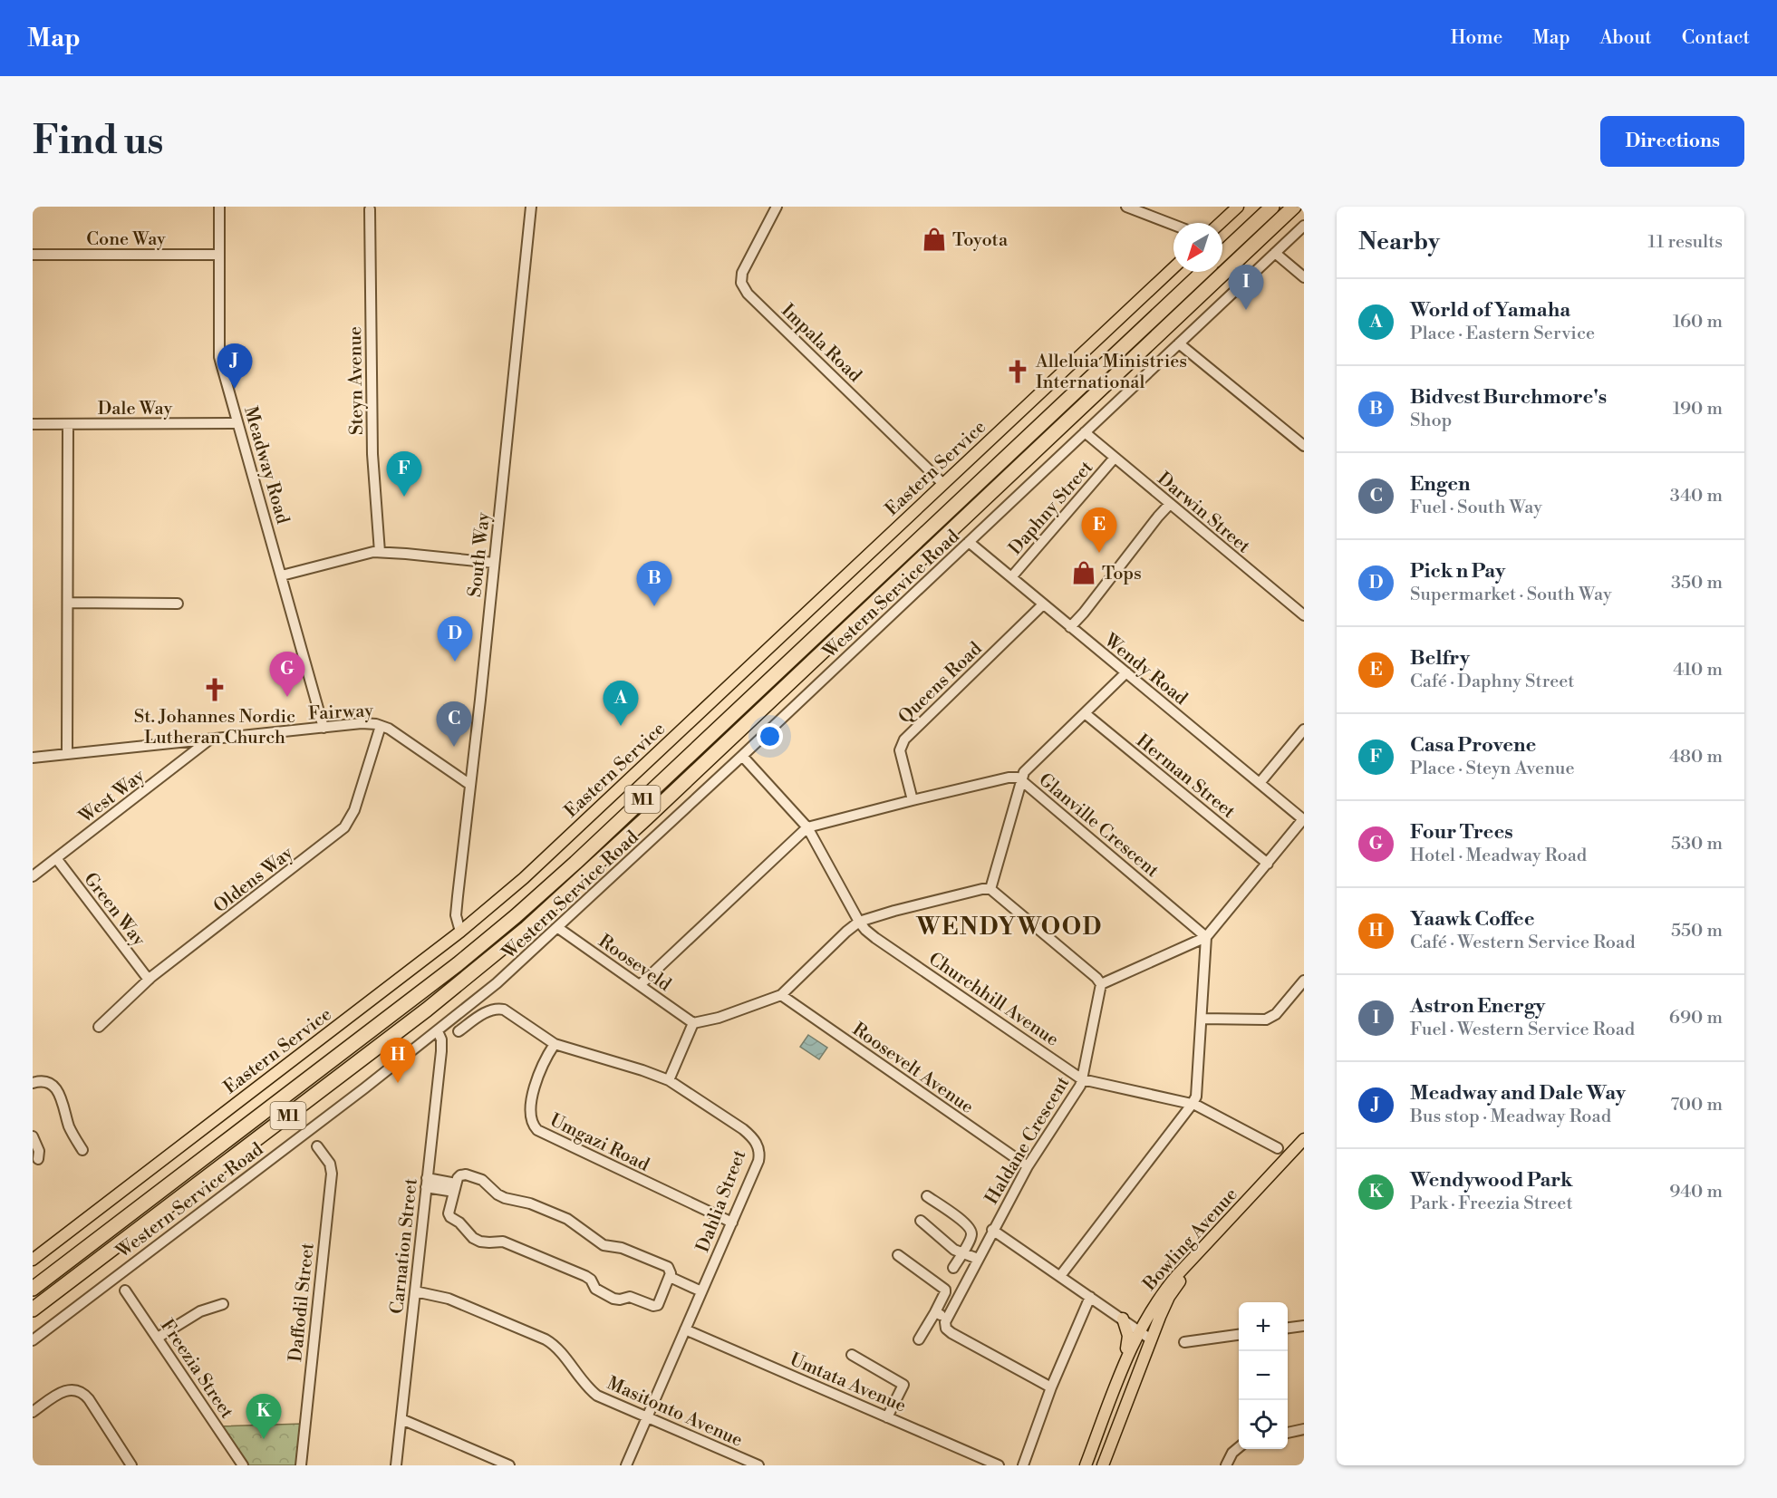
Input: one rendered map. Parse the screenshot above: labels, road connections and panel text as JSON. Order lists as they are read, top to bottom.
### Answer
{
  "streets": {
    "highway": ["M1"],
    "main road": ["Eastern Service", "Bowling Avenue"],
    "street": [
      "Cone Way",
      "Impala Road",
      "Steyn Avenue",
      "Dale Way",
      "Meadway Road",
      "Daphny Street",
      "Darwin Street",
      "South Way",
      "Western Service Road",
      "Wendy Road",
      "Queens Road",
      "Fairway",
      "Herman Street",
      "West Way",
      "Glanville Crescent",
      "Oldens Way",
      "Green Way",
      "Rooseveld",
      "Churchhill Avenue",
      "Roosevelt Avenue",
      "Haldane Crescent",
      "Umgazi Road",
      "Dahlia Street",
      "Carnation Street",
      "Daffodil Street",
      "Freezia Street",
      "Umtata Avenue",
      "Masitonto Avenue"
    ]
  },
  "crossings": [
    ["Cone Way", "Meadway Road"],
    ["Impala Road", "Eastern Service"],
    ["Dale Way", "Meadway Road"],
    ["Meadway Road", "Fairway"],
    ["Eastern Service", "South Way"],
    ["Daphny Street", "Darwin Street"],
    ["Daphny Street", "Wendy Road"],
    ["Darwin Street", "Western Service Road"],
    ["South Way", "Fairway"],
    ["Western Service Road", "Wendy Road"],
    ["Western Service Road", "Rooseveld"],
    ["Western Service Road", "Churchhill Avenue"],
    ["Western Service Road", "Carnation Street"],
    ["Wendy Road", "Queens Road"],
    ["Queens Road", "Glanville Crescent"],
    ["Fairway", "West Way"],
    ["Fairway", "Oldens Way"],
    ["West Way", "Green Way"],
    ["Glanville Crescent", "Rooseveld"],
    ["Glanville Crescent", "Churchhill Avenue"],
    ["Oldens Way", "Green Way"],
    ["Churchhill Avenue", "Haldane Crescent"],
    ["Roosevelt Avenue", "Haldane Crescent"],
    ["Umgazi Road", "Dahlia Street"],
    ["Dahlia Street", "Umtata Avenue"],
    ["Dahlia Street", "Masitonto Avenue"],
    ["Carnation Street", "Masitonto Avenue"]
  ],
  "districts": ["WENDYWOOD"],
  "places": {
    "shop": ["Toyota", "Tops"],
    "church": ["Alleluia Ministries International", "St. Johannes Nordic Lutheran Church"]
  },
  "north": "bottom left",
  "page": {
    "header": "Map",
    "nav": [
      "Home",
      "Map",
      "About",
      "Contact"
    ],
    "buttons": "Directions",
    "title": "Find us",
    "heading": ["Nearby", "11 results"],
    "pins": [
      "I",
      "J",
      "F",
      "E",
      "B",
      "D",
      "G",
      "A",
      "C",
      "H",
      "K"
    ],
    "list": [
      {
        "mark": "A",
        "name": "World of Yamaha",
        "note": "Place · Eastern Service",
        "value": "160 m"
      },
      {
        "mark": "B",
        "name": "Bidvest Burchmore's",
        "note": "Shop",
        "value": "190 m"
      },
      {
        "mark": "C",
        "name": "Engen",
        "note": "Fuel · South Way",
        "value": "340 m"
      },
      {
        "mark": "D",
        "name": "Pick n Pay",
        "note": "Supermarket · South Way",
        "value": "350 m"
      },
      {
        "mark": "E",
        "name": "Belfry",
        "note": "Café · Daphny Street",
        "value": "410 m"
      },
      {
        "mark": "F",
        "name": "Casa Provene",
        "note": "Place · Steyn Avenue",
        "value": "480 m"
      },
      {
        "mark": "G",
        "name": "Four Trees",
        "note": "Hotel · Meadway Road",
        "value": "530 m"
      },
      {
        "mark": "H",
        "name": "Yaawk Coffee",
        "note": "Café · Western Service Road",
        "value": "550 m"
      },
      {
        "mark": "I",
        "name": "Astron Energy",
        "note": "Fuel · Western Service Road",
        "value": "690 m"
      },
      {
        "mark": "J",
        "name": "Meadway and Dale Way",
        "note": "Bus stop · Meadway Road",
        "value": "700 m"
      },
      {
        "mark": "K",
        "name": "Wendywood Park",
        "note": "Park · Freezia Street",
        "value": "940 m"
      }
    ],
    "map_buttons": ["+", "−"]
  }
}
